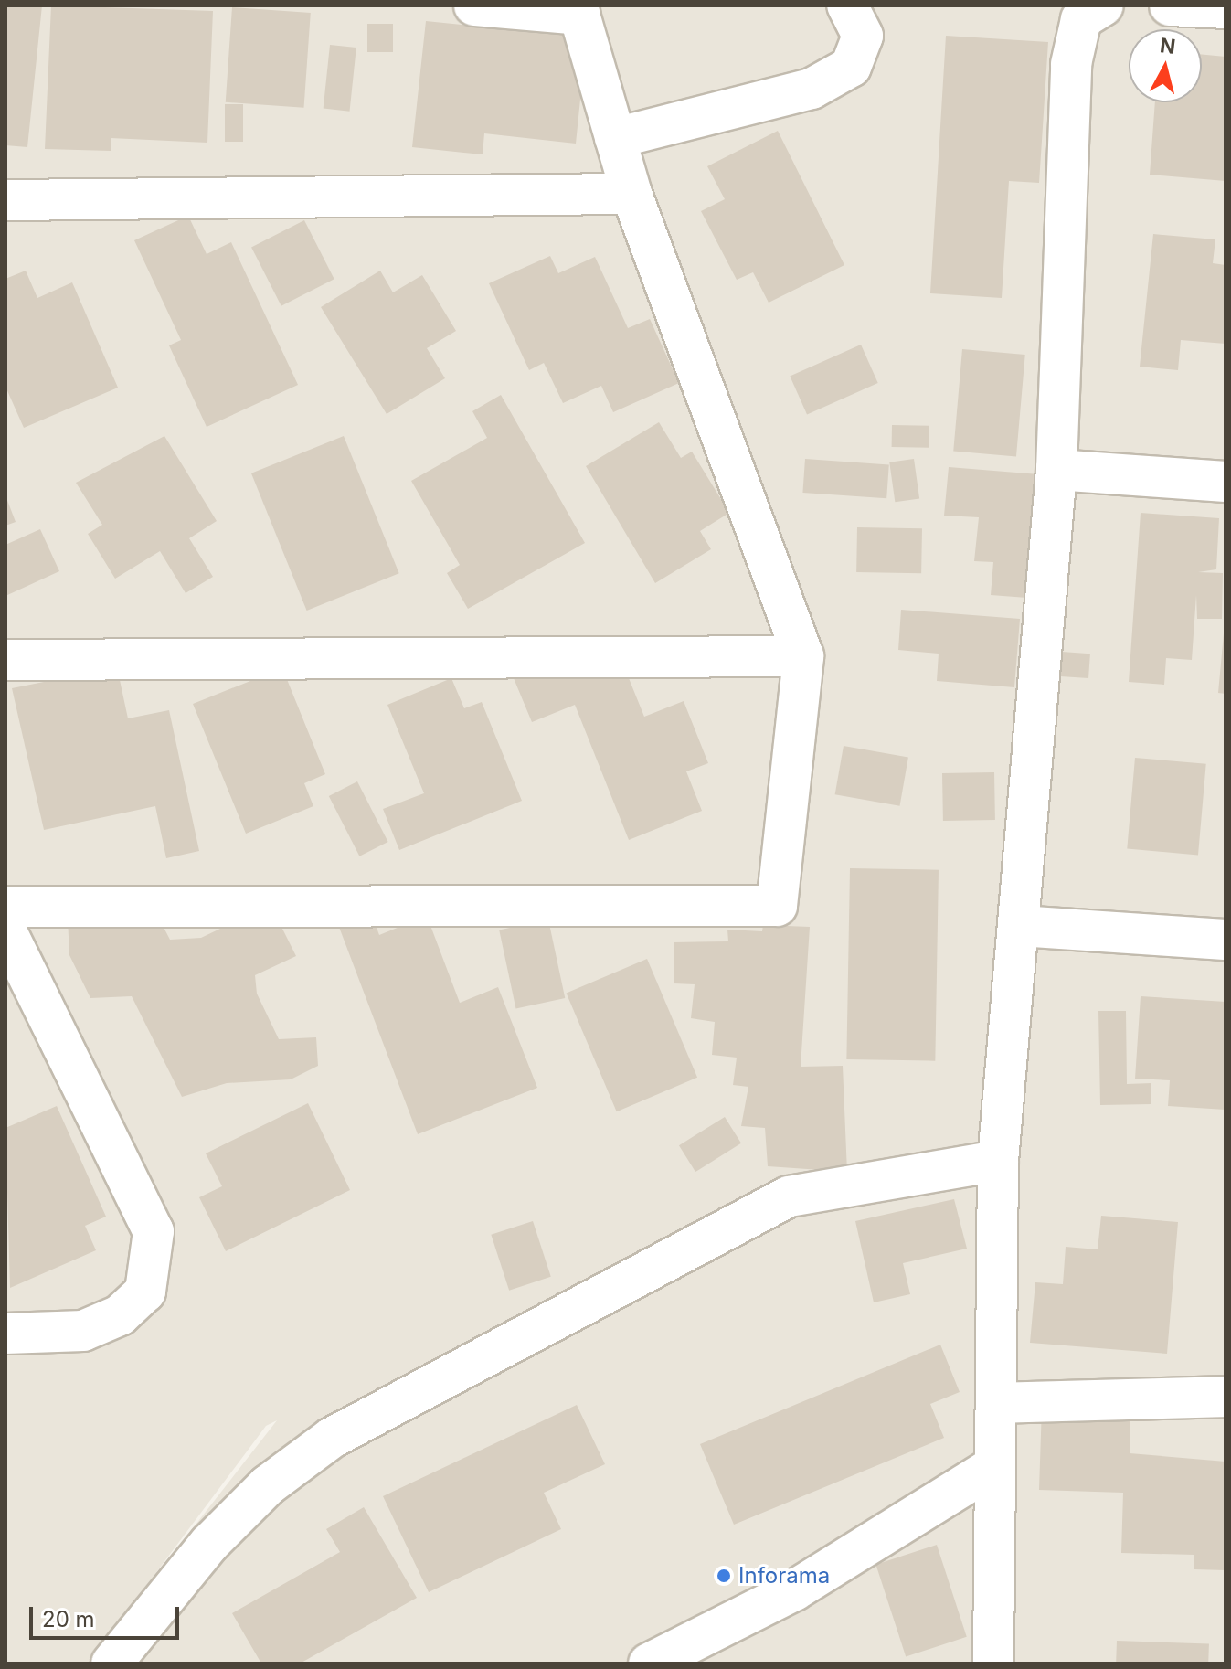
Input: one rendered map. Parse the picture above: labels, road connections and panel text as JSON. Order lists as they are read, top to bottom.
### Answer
{
  "places": ["Inforama"],
  "scale_bar": "20 m",
  "north": "top"
}
